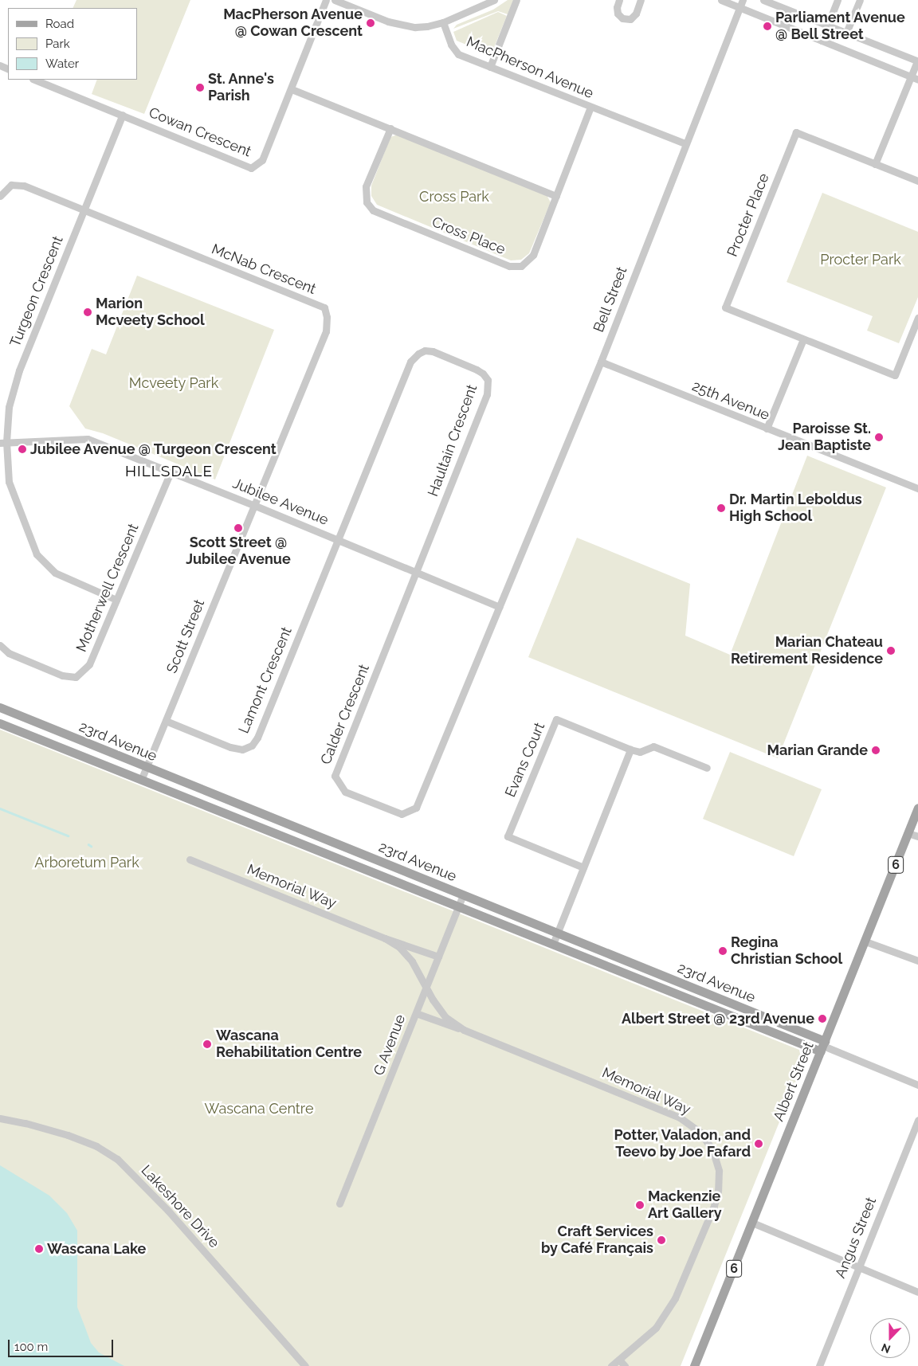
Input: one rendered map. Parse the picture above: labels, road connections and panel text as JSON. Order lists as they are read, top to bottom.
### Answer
{
  "streets": {
    "main road": ["23rd Avenue", "6", "Albert Street"],
    "street": [
      "MacPherson Avenue",
      "Cowan Crescent",
      "Procter Place",
      "Cross Place",
      "McNab Crescent",
      "Turgeon Crescent",
      "Bell Street",
      "25th Avenue",
      "Haultain Crescent",
      "Jubilee Avenue",
      "Motherwell Crescent",
      "Scott Street",
      "Lamont Crescent",
      "Calder Crescent",
      "Evans Court",
      "Memorial Way",
      "G Avenue",
      "Lakeshore Drive",
      "Angus Street"
    ]
  },
  "crossings": [
    ["MacPherson Avenue", "Cross Place"],
    ["MacPherson Avenue", "Bell Street"],
    ["Cowan Crescent", "Turgeon Crescent"],
    ["McNab Crescent", "Turgeon Crescent"],
    ["McNab Crescent", "Jubilee Avenue"],
    ["McNab Crescent", "Scott Street"],
    ["Turgeon Crescent", "Jubilee Avenue"],
    ["Turgeon Crescent", "Motherwell Crescent"],
    ["Bell Street", "25th Avenue"],
    ["Bell Street", "Jubilee Avenue"],
    ["Bell Street", "Calder Crescent"],
    ["Haultain Crescent", "Jubilee Avenue"],
    ["Haultain Crescent", "Lamont Crescent"],
    ["Haultain Crescent", "Calder Crescent"],
    ["Jubilee Avenue", "Motherwell Crescent"],
    ["Jubilee Avenue", "Scott Street"],
    ["Jubilee Avenue", "Lamont Crescent"],
    ["Jubilee Avenue", "Calder Crescent"],
    ["Scott Street", "Lamont Crescent"],
    ["Scott Street", "23rd Avenue"],
    ["23rd Avenue", "G Avenue"],
    ["23rd Avenue", "Albert Street"],
    ["Memorial Way", "G Avenue"]
  ],
  "districts": ["HILLSDALE"],
  "parks": [
    "Cross Park",
    "Procter Park",
    "Mcveety Park",
    "Arboretum Park",
    "Wascana Centre"
  ],
  "places": [
    "MacPherson Avenue @ Cowan Crescent",
    "Parliament Avenue @ Bell Street",
    "St. Anne's Parish",
    "Marion Mcveety School",
    "Paroisse St. Jean Baptiste",
    "Jubilee Avenue @ Turgeon Crescent",
    "Dr. Martin Leboldus High School",
    "Scott Street @ Jubilee Avenue",
    "Marian Chateau Retirement Residence",
    "Marian Grande",
    "Regina Christian School",
    "Albert Street @ 23rd Avenue",
    "Wascana Rehabilitation Centre",
    "Potter, Valadon, and Teevo by Joe Fafard",
    "Mackenzie Art Gallery",
    "Craft Services by Café Français",
    "Wascana Lake"
  ],
  "legend": ["Road", "Park", "Water"],
  "scale_bar": "100 m",
  "north": "bottom"
}
